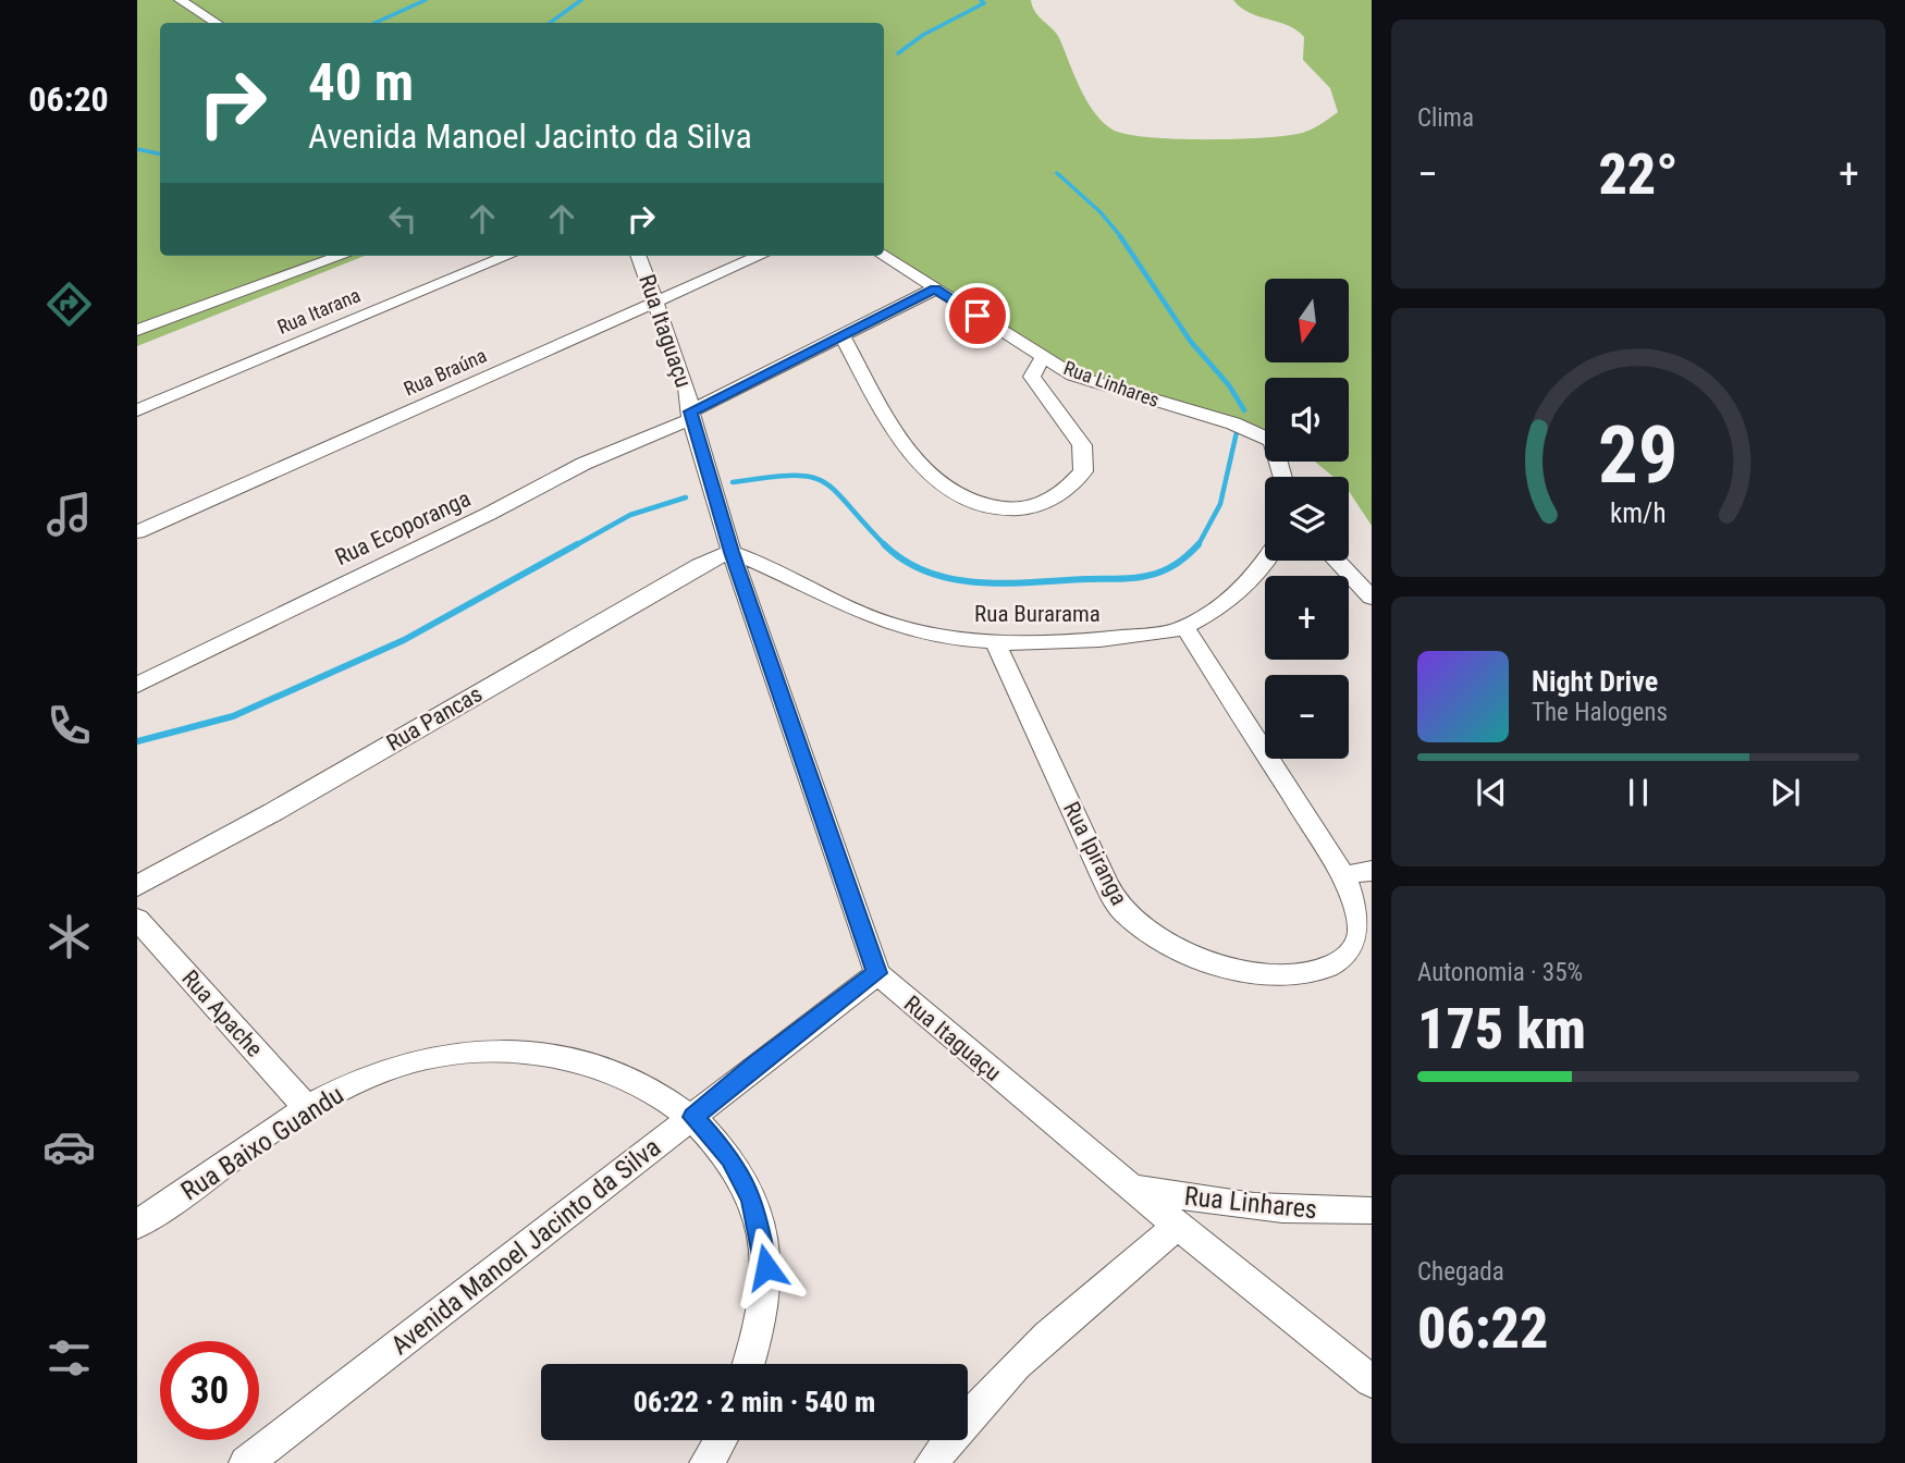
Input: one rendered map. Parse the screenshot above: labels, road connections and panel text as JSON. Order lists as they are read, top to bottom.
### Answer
{
  "streets": {
    "street": [
      "Rua Itarana",
      "Rua Itaguaçu",
      "Rua Braúna",
      "Rua Linhares",
      "Rua Ecoporanga",
      "Rua Burarama",
      "Rua Pancas",
      "Rua Ipiranga",
      "Rua Apache",
      "Rua Baixo Guandu",
      "Avenida Manoel Jacinto da Silva"
    ]
  },
  "crossings": [
    ["Rua Itaguaçu", "Rua Braúna"],
    ["Rua Itaguaçu", "Rua Linhares"],
    ["Rua Itaguaçu", "Rua Ecoporanga"],
    ["Rua Itaguaçu", "Rua Burarama"],
    ["Rua Itaguaçu", "Rua Pancas"],
    ["Rua Itaguaçu", "Avenida Manoel Jacinto da Silva"],
    ["Rua Linhares", "Rua Ecoporanga"],
    ["Rua Burarama", "Rua Pancas"],
    ["Rua Burarama", "Rua Ipiranga"],
    ["Rua Apache", "Rua Baixo Guandu"],
    ["Rua Baixo Guandu", "Avenida Manoel Jacinto da Silva"]
  ],
  "north": "bottom",
  "page": {
    "tabs": "06:20",
    "tile": [
      "Clima",
      ["Autonomia · 35%", "175 km"],
      ["Chegada", "06:22"]
    ],
    "turn": ["40 m", "Avenida Manoel Jacinto da Silva"],
    "heat": ["−", "22°", "+"],
    "map_buttons": ["+", "−"],
    "song": ["Night Drive", "The Halogens"],
    "limit": "30",
    "trip": "06:22 · 2 min · 540 m",
    "gauge": ["29", "km/h"]
  }
}
